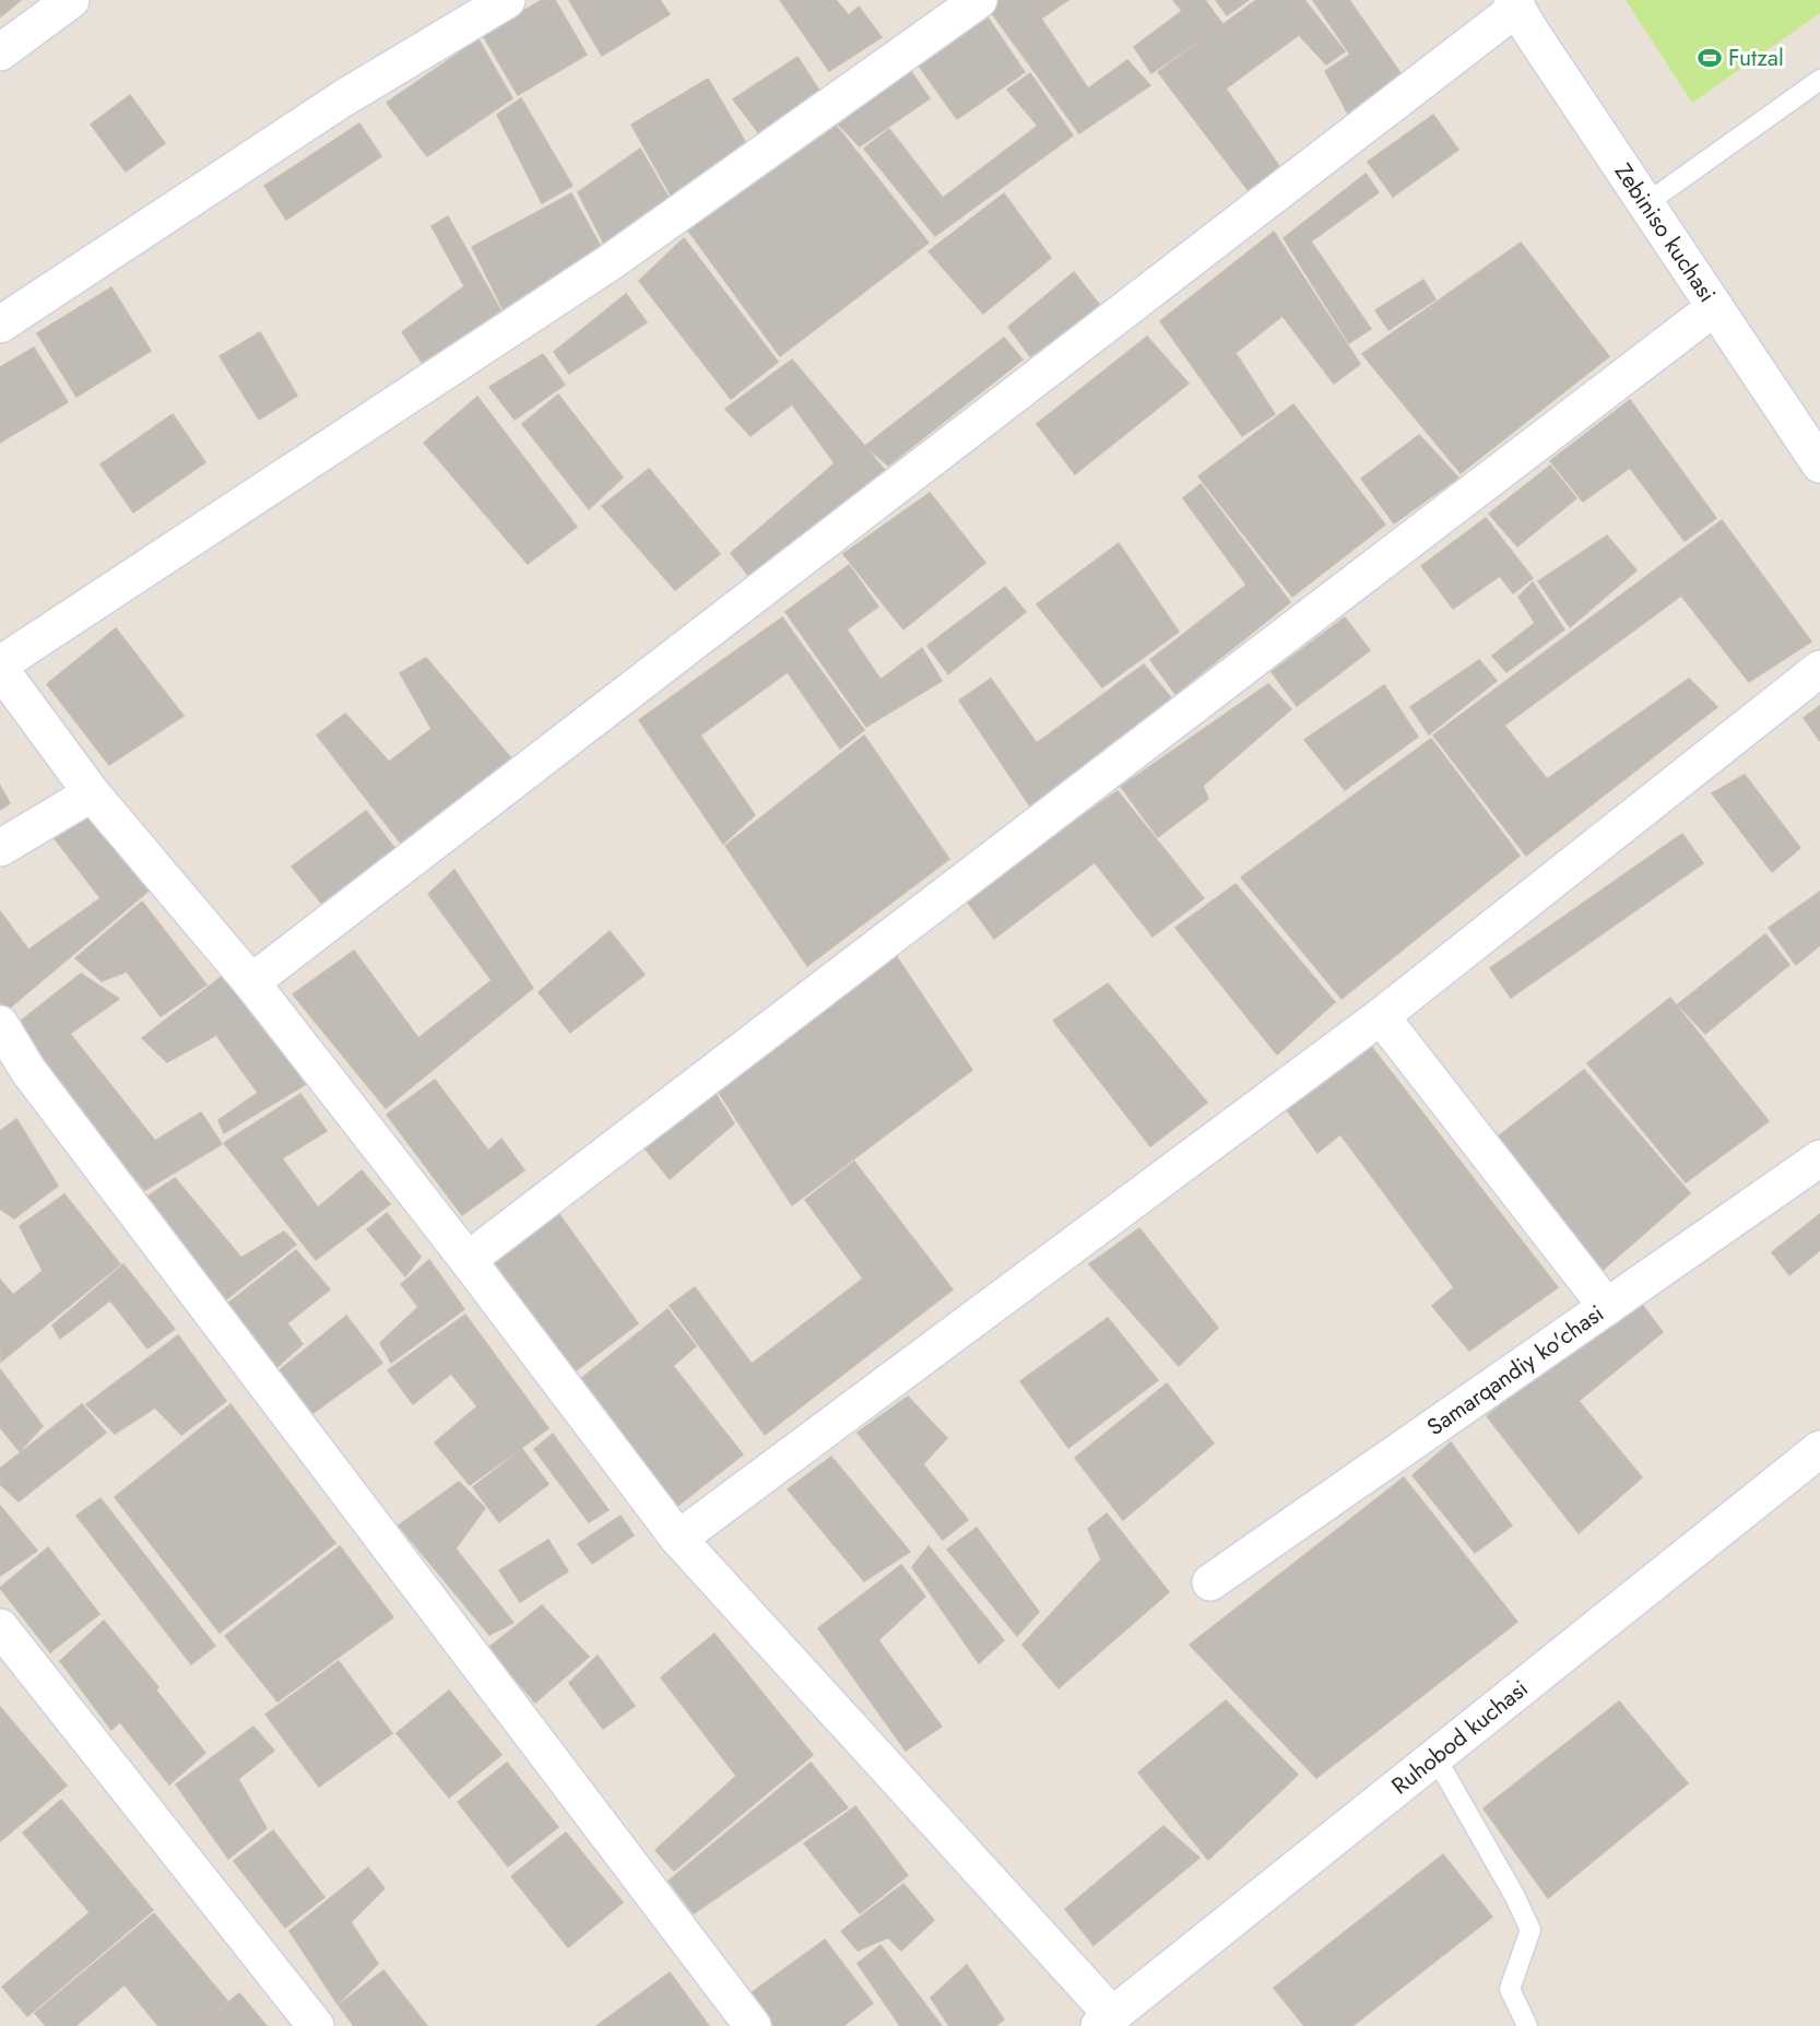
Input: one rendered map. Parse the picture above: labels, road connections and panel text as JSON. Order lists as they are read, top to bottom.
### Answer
{
  "streets": {
    "street": ["Zebiniso kuchasi", "Samarqandiy ko'chasi", "Ruhobod kuchasi"]
  },
  "places": {
    "sports": ["Futzal"]
  }
}
